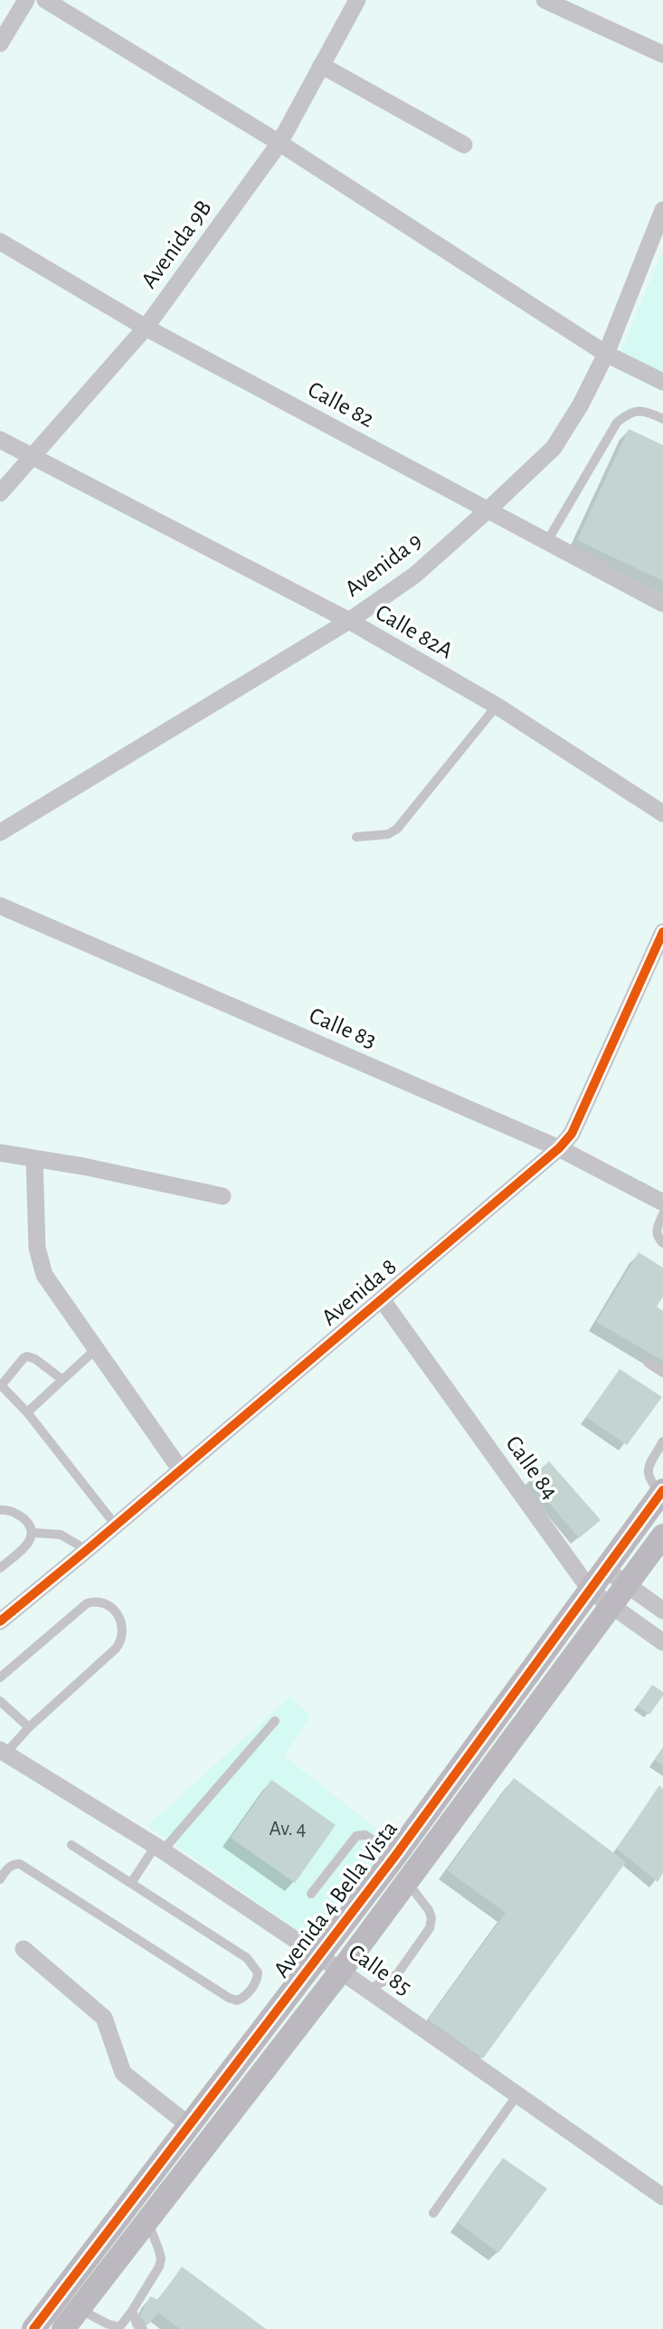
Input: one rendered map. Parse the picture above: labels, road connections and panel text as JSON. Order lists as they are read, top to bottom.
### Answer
{
  "streets": {
    "street": [
      "Avenida 9B",
      "Calle 82",
      "Avenida 9",
      "Calle 82A",
      "Calle 83",
      "Avenida 8",
      "Calle 84",
      "Avenida 4 Bella Vista",
      "Calle 85"
    ]
  },
  "crossings": [
    ["Avenida 9B", "Calle 82"],
    ["Avenida 9B", "Calle 82A"],
    ["Calle 82", "Avenida 9"],
    ["Avenida 9", "Calle 82A"],
    ["Calle 83", "Avenida 8"],
    ["Avenida 8", "Calle 84"],
    ["Calle 84", "Avenida 4 Bella Vista"],
    ["Avenida 4 Bella Vista", "Calle 85"]
  ],
  "house_numbers": ["Av. 4"]
}
